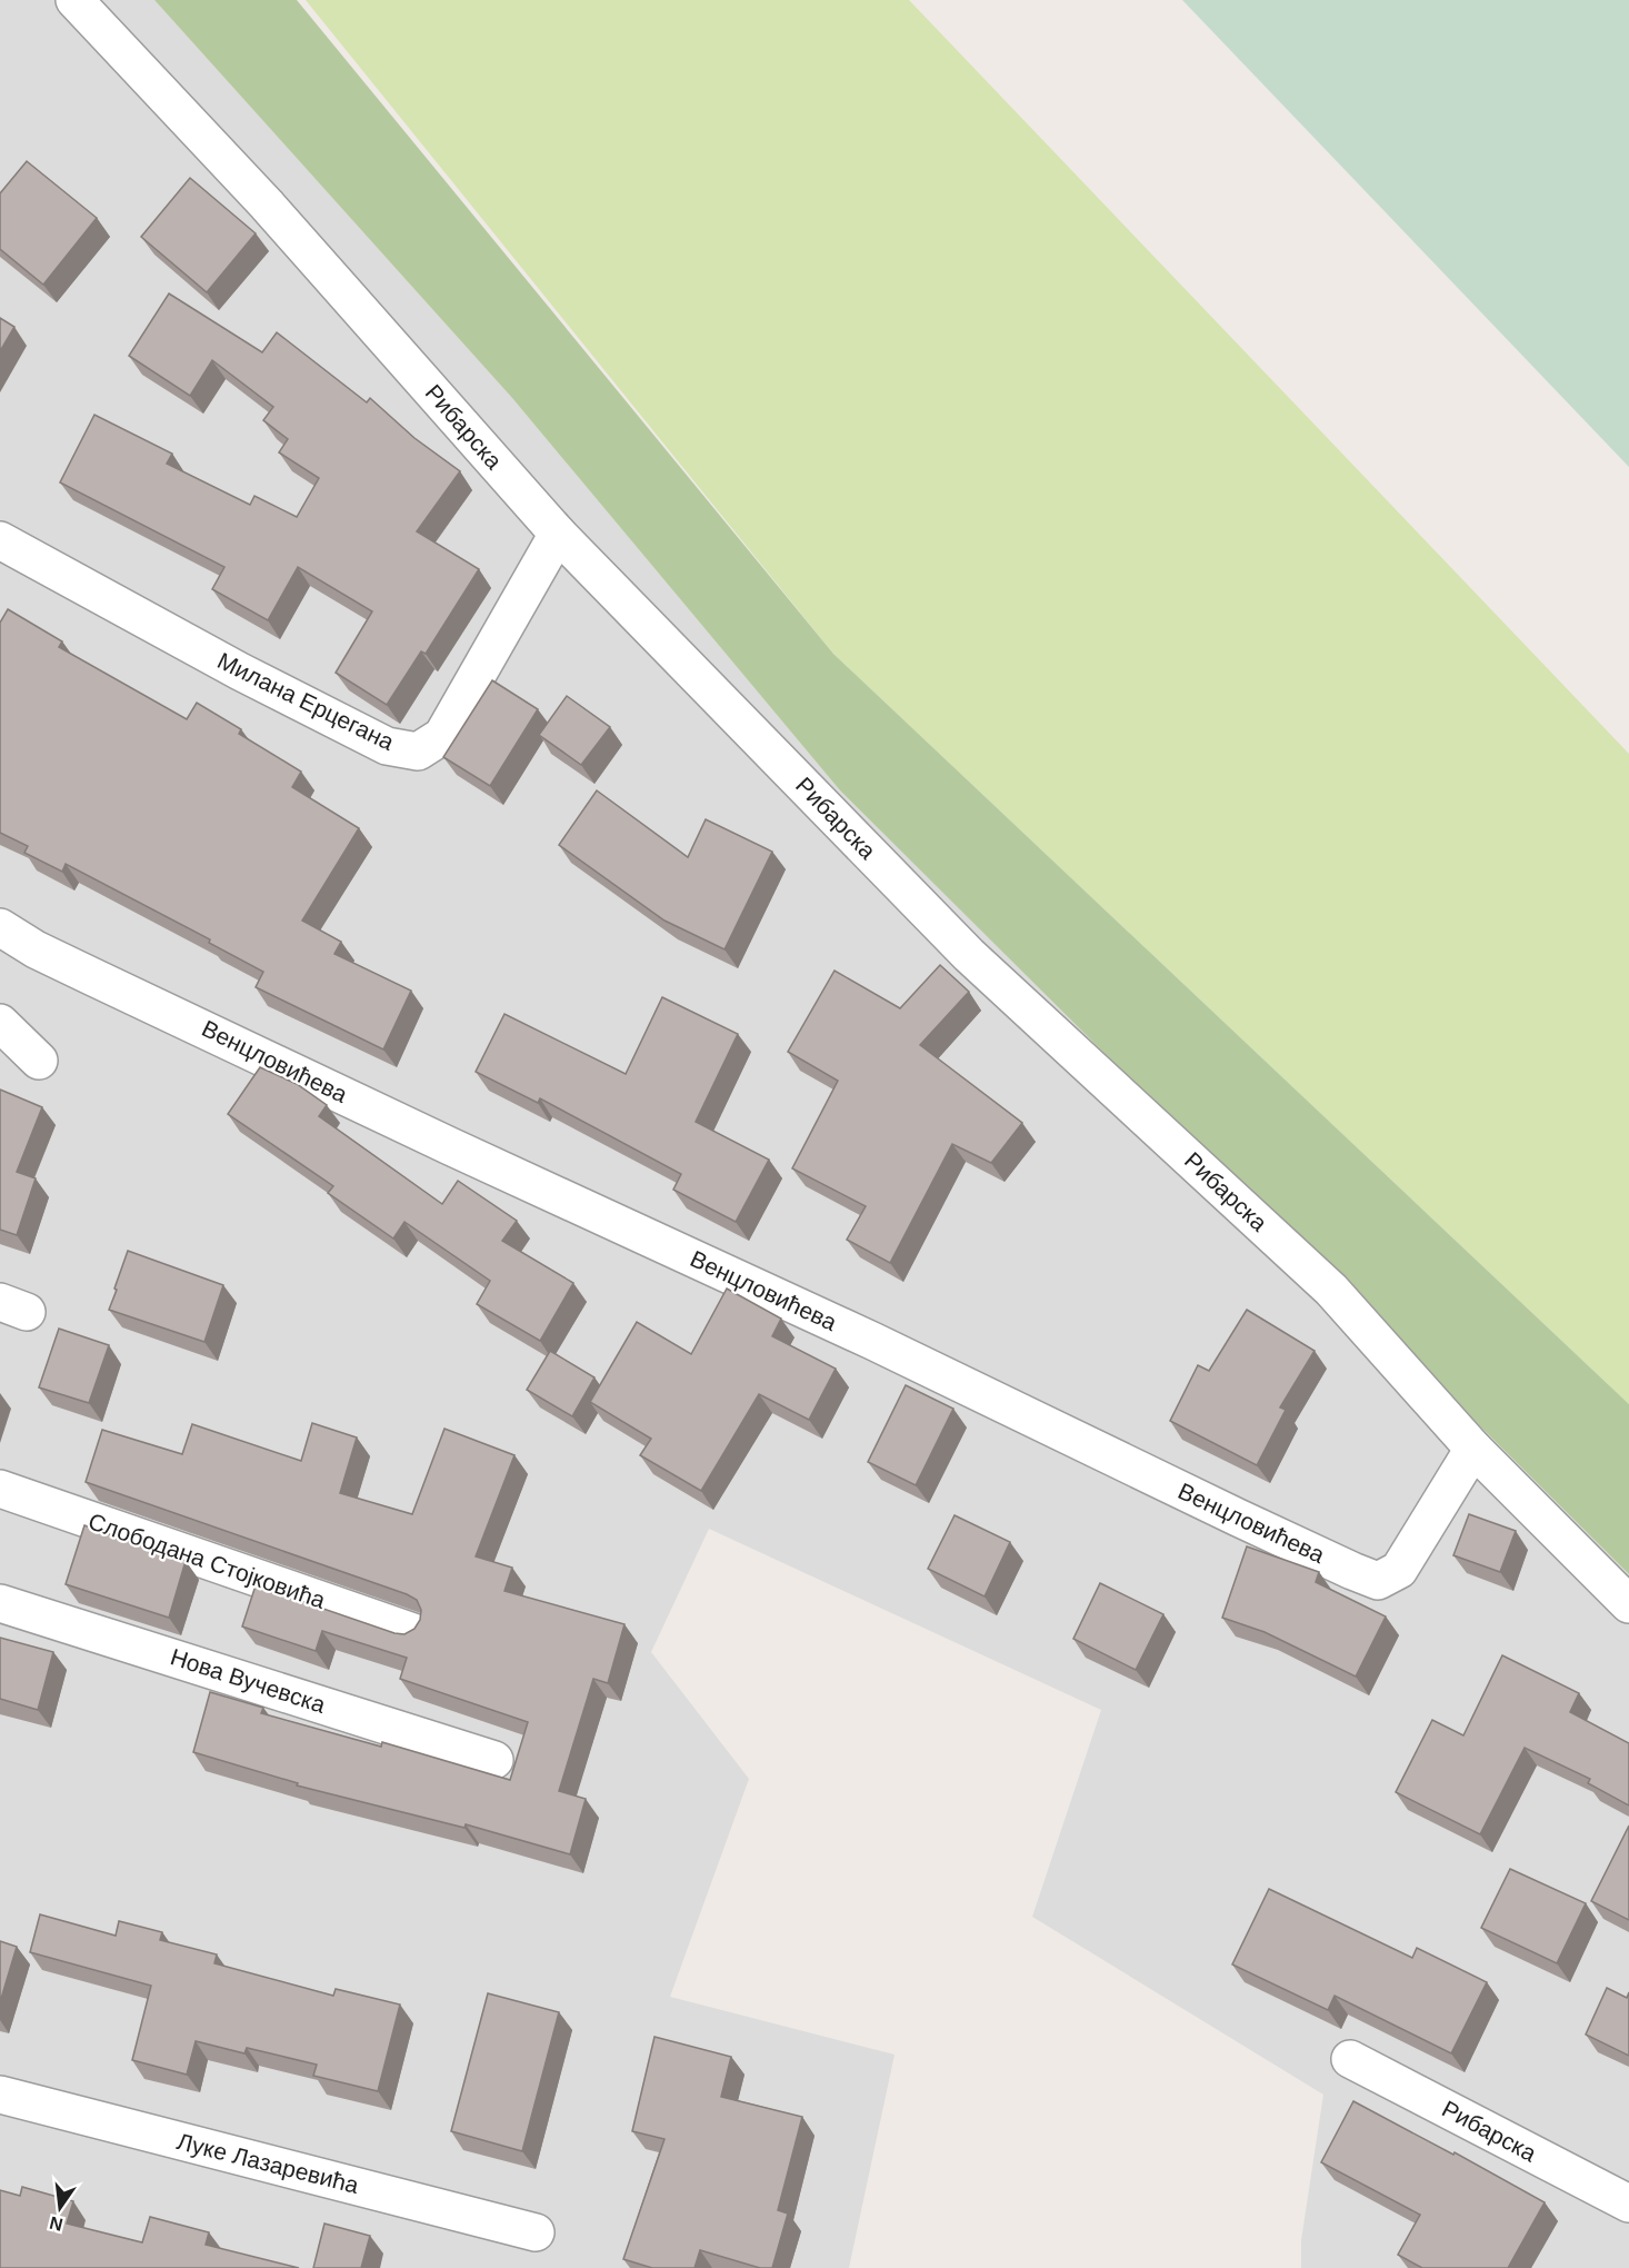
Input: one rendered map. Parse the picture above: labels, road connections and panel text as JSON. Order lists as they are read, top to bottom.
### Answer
{
  "streets": {
    "street": [
      "Рибарска",
      "Милана Ерцегана",
      "Венцловићева",
      "Слободана Стојковића",
      "Нова Вучевска",
      "Луке Лазаревића"
    ]
  },
  "crossings": [
    ["Рибарска", "Милана Ерцегана"],
    ["Рибарска", "Венцловићева"]
  ],
  "north": "bottom"
}
